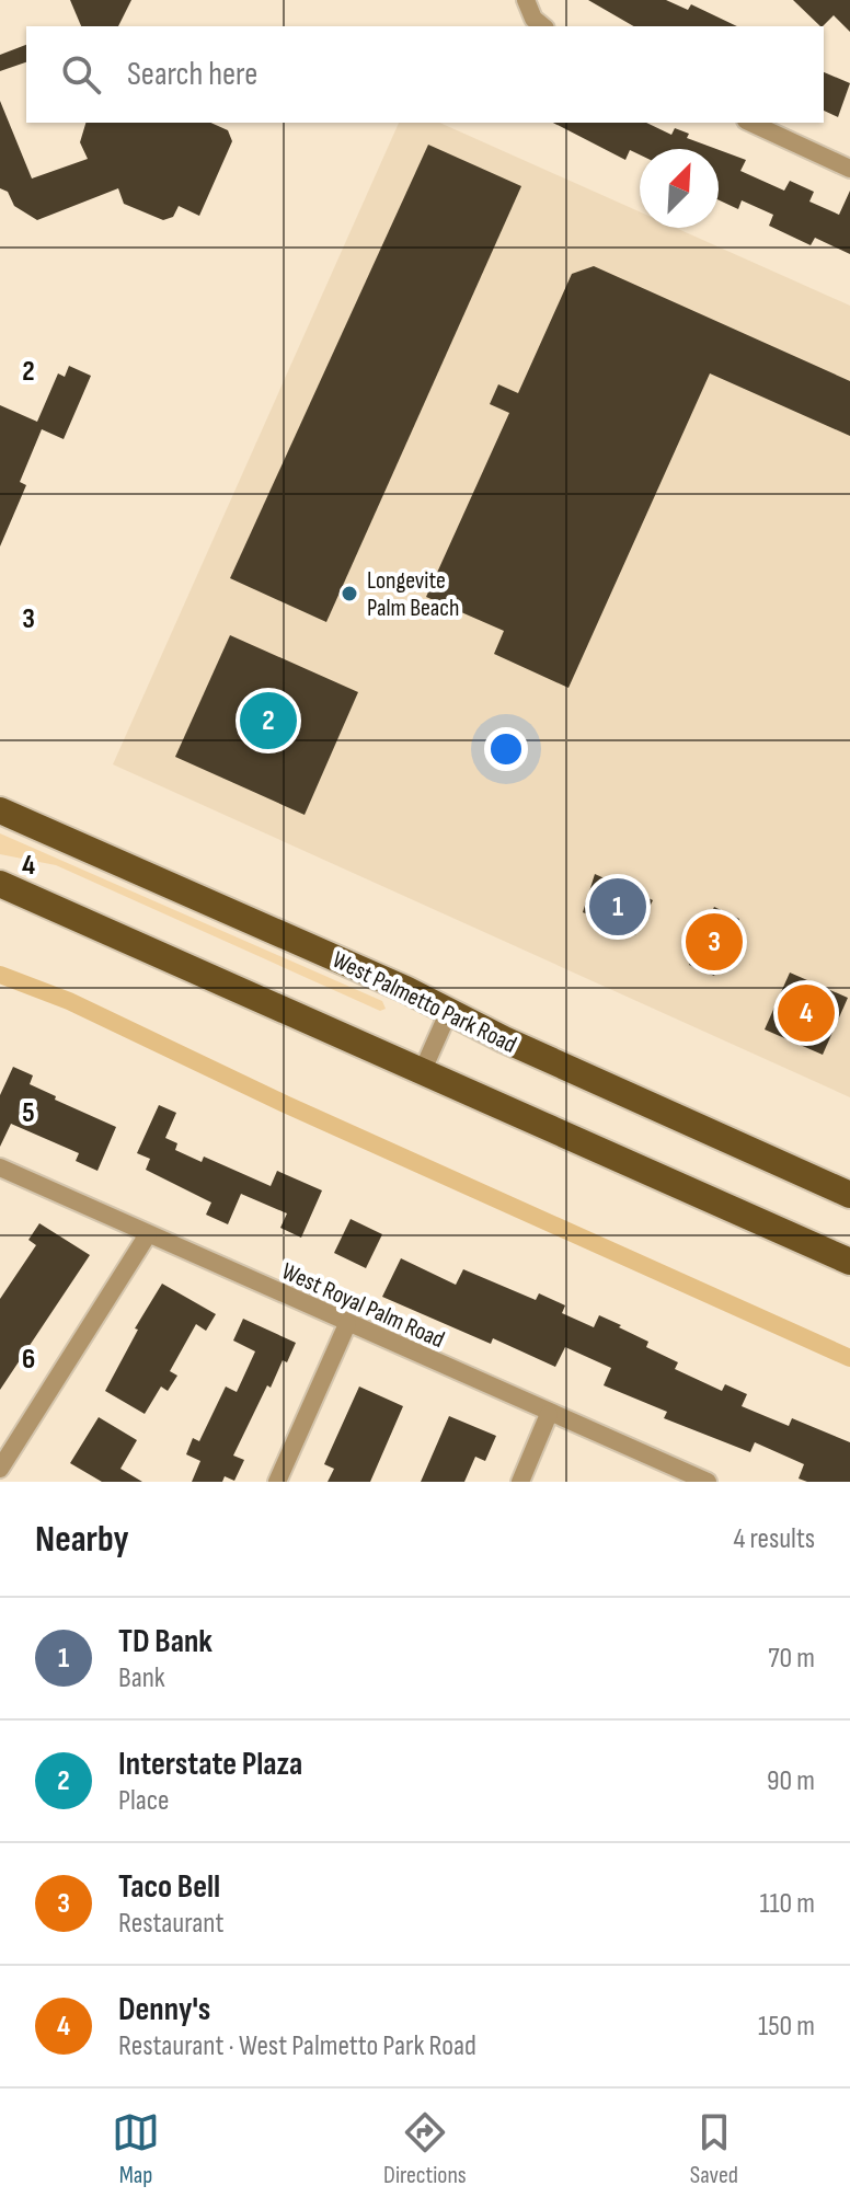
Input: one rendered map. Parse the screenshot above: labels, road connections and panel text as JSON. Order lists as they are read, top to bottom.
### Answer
{
  "streets": {
    "main road": ["West Palmetto Park Road"],
    "street": ["West Royal Palm Road"]
  },
  "places": ["Longevite Palm Beach"],
  "north": "top right",
  "page": {
    "search": "Search here",
    "pins": [
      "2",
      "1",
      "3",
      "4"
    ],
    "heading": ["Nearby", "4 results"],
    "list": [
      {
        "mark": "1",
        "name": "TD Bank",
        "note": "Bank",
        "value": "70 m"
      },
      {
        "mark": "2",
        "name": "Interstate Plaza",
        "note": "Place",
        "value": "90 m"
      },
      {
        "mark": "3",
        "name": "Taco Bell",
        "note": "Restaurant",
        "value": "110 m"
      },
      {
        "mark": "4",
        "name": "Denny's",
        "note": "Restaurant · West Palmetto Park Road",
        "value": "150 m"
      }
    ],
    "nav": ["Map", "Directions", "Saved"]
  },
  "grid": {
    "rows": [
      "2",
      "3",
      "4",
      "5",
      "6"
    ]
  }
}
